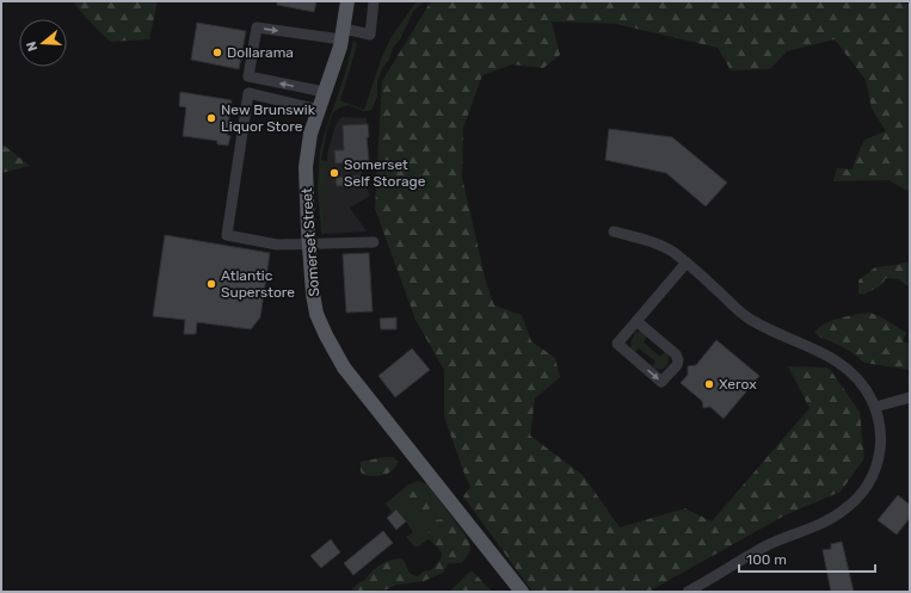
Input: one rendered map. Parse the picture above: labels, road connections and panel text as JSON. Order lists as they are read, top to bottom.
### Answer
{
  "streets": {
    "main road": ["Somerset Street"]
  },
  "places": [
    "Dollarama",
    "New Brunswik Liquor Store",
    "Somerset Self Storage",
    "Atlantic Superstore",
    "Xerox"
  ],
  "scale_bar": "100 m",
  "north": "left"
}
